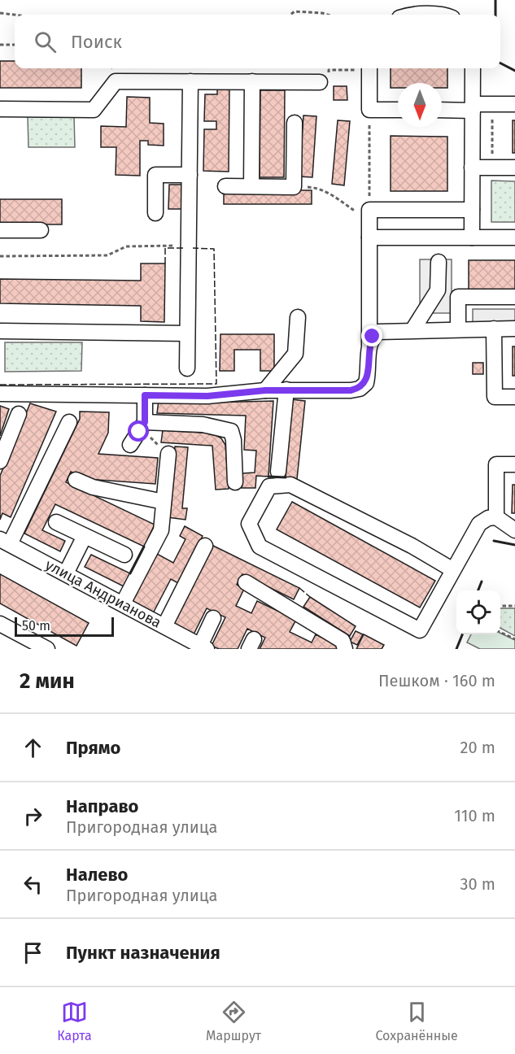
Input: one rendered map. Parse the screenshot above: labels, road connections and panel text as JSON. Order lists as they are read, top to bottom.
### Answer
{
  "streets": {
    "street": ["улица Андрианова"]
  },
  "scale_bar": "50 m",
  "north": "bottom",
  "page": {
    "search": "Поиск",
    "scale": "50 m",
    "heading": ["2 мин", "Пешком · 160 m"],
    "list": [
      ["Прямо", "20 m"],
      ["Направо", "Пригородная улица", "110 m"],
      ["Налево", "Пригородная улица", "30 m"],
      "Пункт назначения"
    ],
    "nav": ["Карта", "Маршрут", "Сохранённые"]
  }
}
